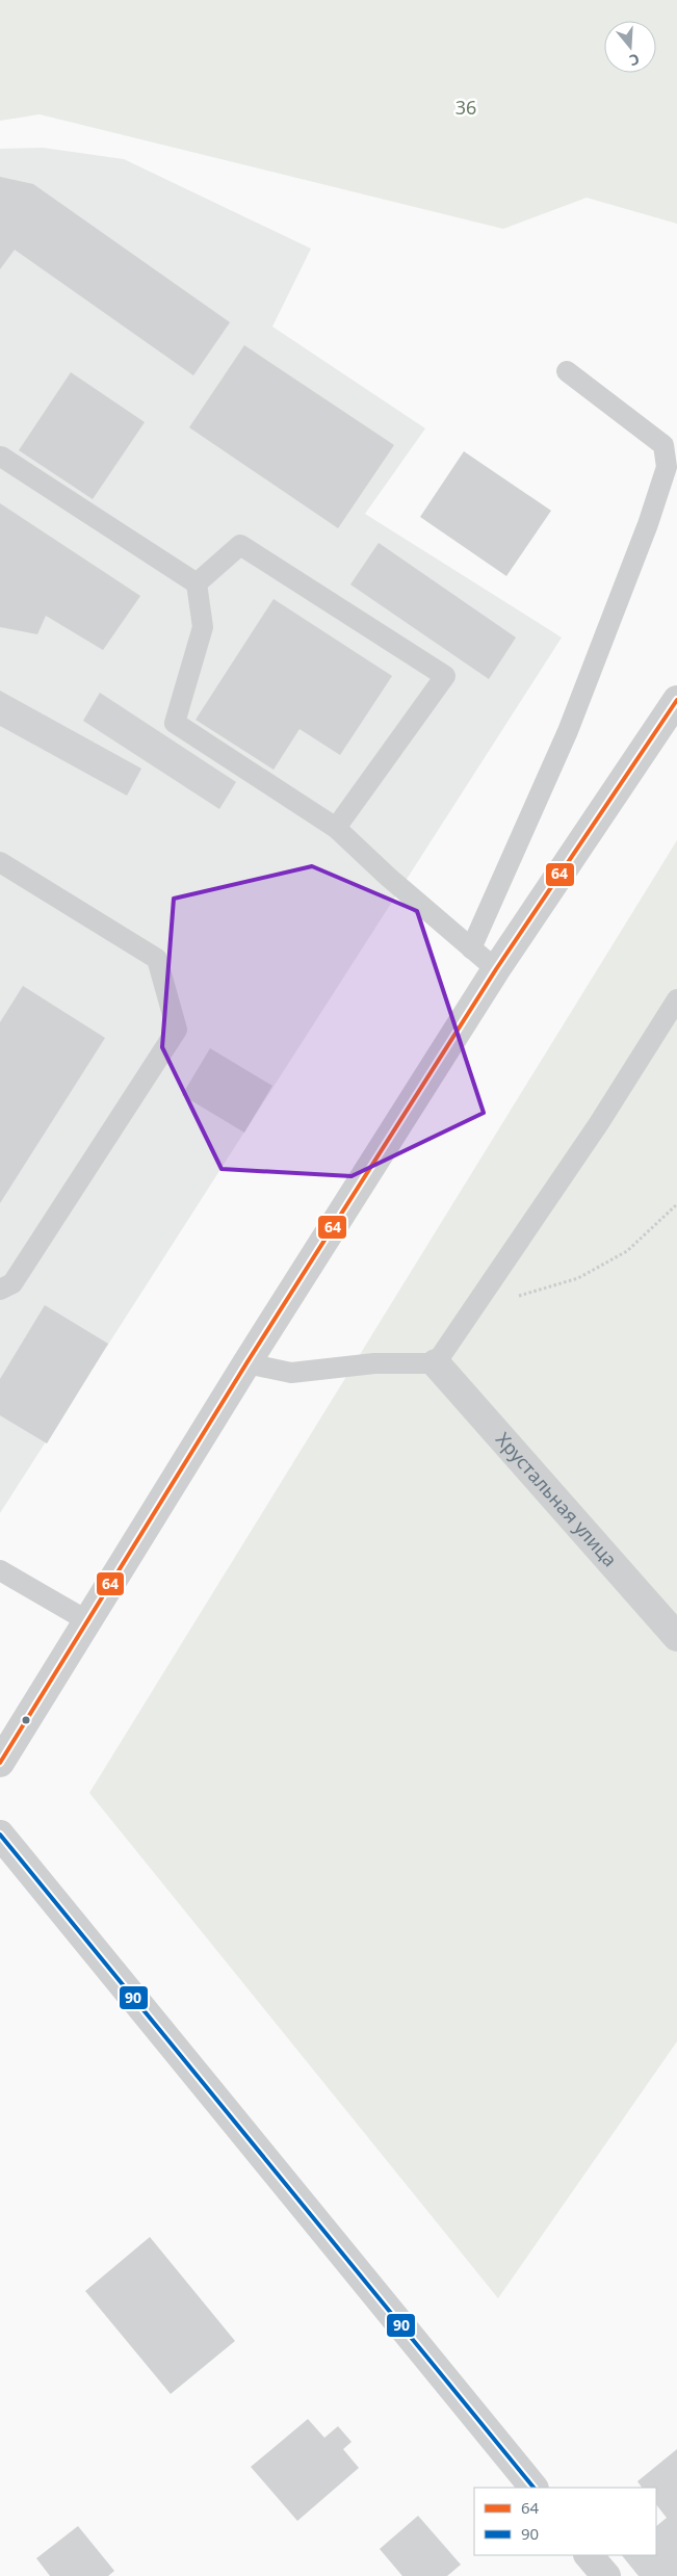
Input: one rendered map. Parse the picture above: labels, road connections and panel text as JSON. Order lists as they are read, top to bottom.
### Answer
{
  "streets": {
    "street": ["Хрустальная улица"]
  },
  "parks": ["36"],
  "lines": ["transit line 64", "transit line 90"],
  "legend": ["64", "90"],
  "north": "bottom"
}
